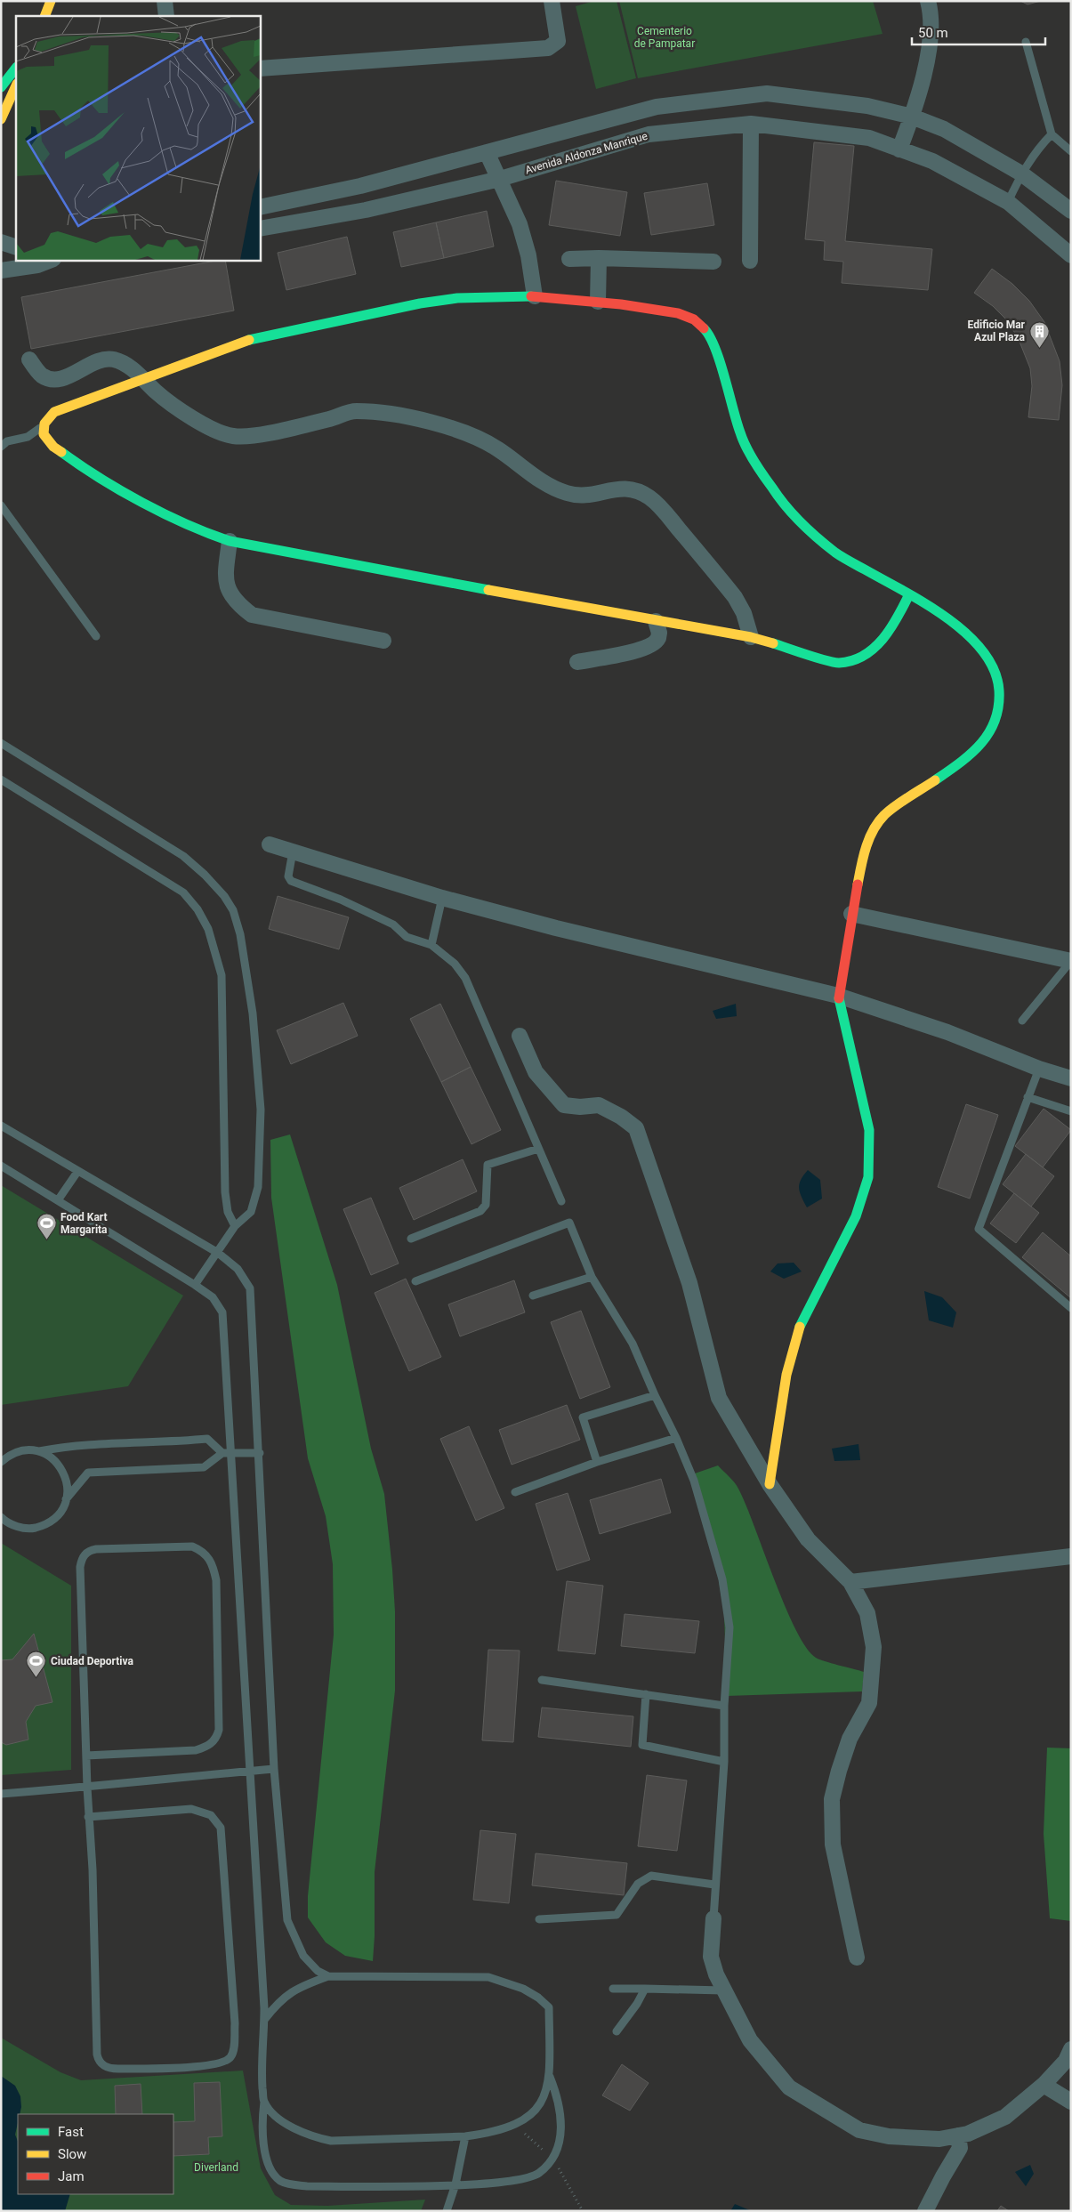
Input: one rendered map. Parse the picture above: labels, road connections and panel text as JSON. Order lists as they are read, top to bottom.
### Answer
{
  "streets": {
    "street": ["Avenida Aldonza Manrique"]
  },
  "parks": ["Cementerio de Pampatar", "Diverland"],
  "places": {
    "building": ["Edificio Mar Azul Plaza"],
    "sports": ["Food Kart Margarita", "Ciudad Deportiva"]
  },
  "legend": ["Fast", "Slow", "Jam"],
  "scale_bar": "50 m"
}
